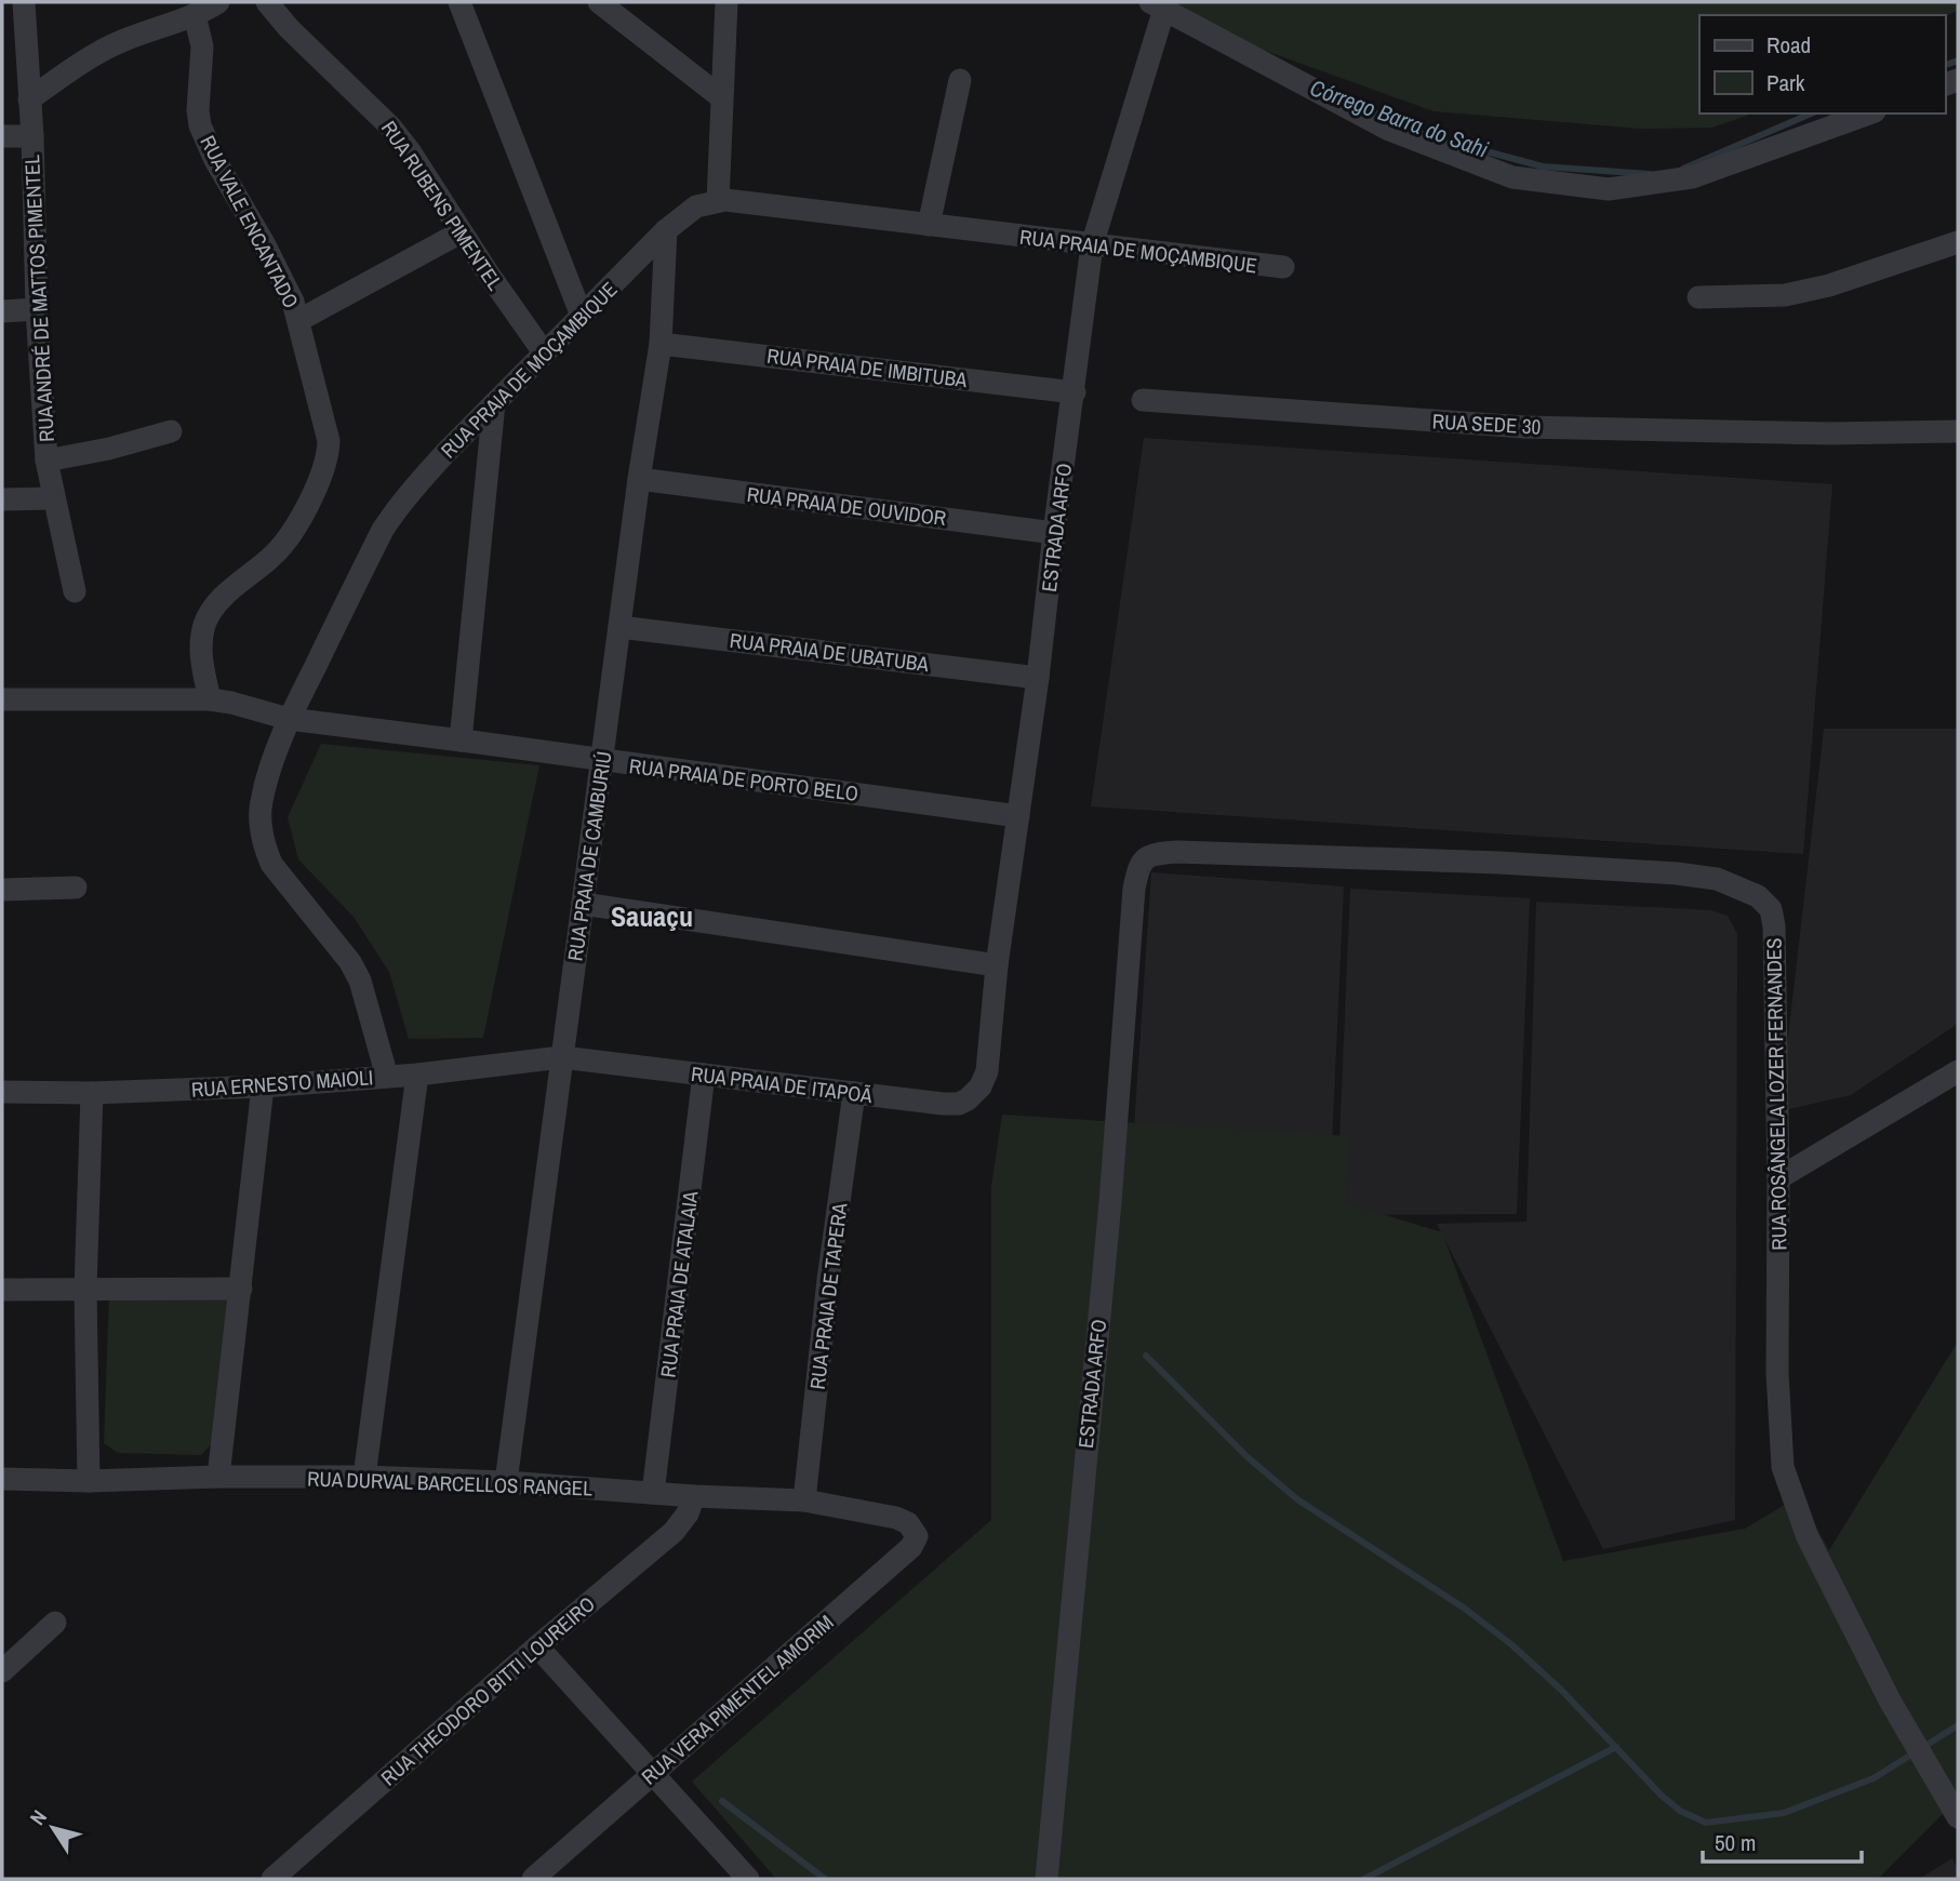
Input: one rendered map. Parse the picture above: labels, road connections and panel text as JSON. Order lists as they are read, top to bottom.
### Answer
{
  "streets": {
    "street": [
      "RUA RUBENS PIMENTEL",
      "RUA VALE ENCANTADO",
      "RUA PRAIA DE MOÇAMBIQUE",
      "RUA ANDRÉ DE MATTOS PIMENTEL",
      "RUA PRAIA DE IMBITUBA",
      "RUA SEDE 30",
      "RUA PRAIA DE OUVIDOR",
      "ESTRADA ARFO",
      "RUA PRAIA DE UBATUBA",
      "RUA PRAIA DE PORTO BELO",
      "RUA PRAIA DE CAMBURIÚ",
      "RUA ERNESTO MAIOLI",
      "RUA PRAIA DE ITAPOÃ",
      "RUA ROSÂNGELA LOZER FERNANDES",
      "RUA PRAIA DE ATALAIA",
      "RUA PRAIA DE TAPERA",
      "RUA DURVAL BARCELLOS RANGEL",
      "RUA THEODORO BITTI LOUREIRO",
      "RUA VERA PIMENTEL AMORIM"
    ]
  },
  "crossings": [
    ["RUA RUBENS PIMENTEL", "RUA PRAIA DE MOÇAMBIQUE"],
    ["RUA VALE ENCANTADO", "RUA PRAIA DE PORTO BELO"],
    ["RUA PRAIA DE MOÇAMBIQUE", "ESTRADA ARFO"],
    ["RUA PRAIA DE MOÇAMBIQUE", "RUA PRAIA DE PORTO BELO"],
    ["RUA PRAIA DE MOÇAMBIQUE", "RUA PRAIA DE CAMBURIÚ"],
    ["RUA PRAIA DE MOÇAMBIQUE", "RUA ERNESTO MAIOLI"],
    ["RUA PRAIA DE IMBITUBA", "ESTRADA ARFO"],
    ["RUA PRAIA DE IMBITUBA", "RUA PRAIA DE CAMBURIÚ"],
    ["RUA PRAIA DE OUVIDOR", "ESTRADA ARFO"],
    ["RUA PRAIA DE OUVIDOR", "RUA PRAIA DE CAMBURIÚ"],
    ["ESTRADA ARFO", "RUA PRAIA DE UBATUBA"],
    ["ESTRADA ARFO", "RUA PRAIA DE PORTO BELO"],
    ["ESTRADA ARFO", "RUA PRAIA DE ITAPOÃ"],
    ["ESTRADA ARFO", "RUA ROSÂNGELA LOZER FERNANDES"],
    ["RUA PRAIA DE UBATUBA", "RUA PRAIA DE CAMBURIÚ"],
    ["RUA PRAIA DE PORTO BELO", "RUA PRAIA DE CAMBURIÚ"],
    ["RUA PRAIA DE CAMBURIÚ", "RUA ERNESTO MAIOLI"],
    ["RUA PRAIA DE CAMBURIÚ", "RUA PRAIA DE ITAPOÃ"],
    ["RUA PRAIA DE CAMBURIÚ", "RUA DURVAL BARCELLOS RANGEL"],
    ["RUA ERNESTO MAIOLI", "RUA PRAIA DE ITAPOÃ"],
    ["RUA PRAIA DE ITAPOÃ", "RUA PRAIA DE ATALAIA"],
    ["RUA PRAIA DE ITAPOÃ", "RUA PRAIA DE TAPERA"],
    ["RUA PRAIA DE ATALAIA", "RUA DURVAL BARCELLOS RANGEL"],
    ["RUA PRAIA DE TAPERA", "RUA DURVAL BARCELLOS RANGEL"],
    ["RUA DURVAL BARCELLOS RANGEL", "RUA THEODORO BITTI LOUREIRO"],
    ["RUA DURVAL BARCELLOS RANGEL", "RUA VERA PIMENTEL AMORIM"]
  ],
  "districts": ["Sauaçu"],
  "water": ["Córrego Barra do Sahi"],
  "legend": ["Road", "Park"],
  "scale_bar": "50 m",
  "north": "top left"
}
